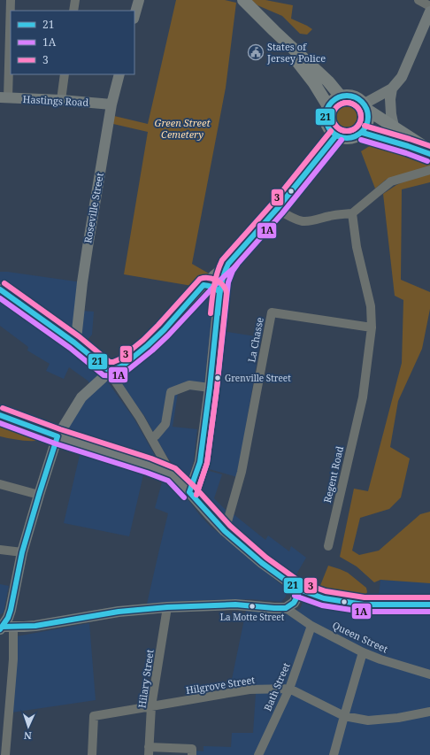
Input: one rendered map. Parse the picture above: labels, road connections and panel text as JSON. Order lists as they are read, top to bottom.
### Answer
{
  "streets": {
    "main road": ["Hastings Road", "Roseville Street"],
    "street": [
      "La Chasse",
      "Regent Road",
      "Queen Street",
      "Hilary Street",
      "Hilgrove Street",
      "Bath Street"
    ]
  },
  "crossings": [
    ["Hastings Road", "Roseville Street"],
    ["La Chasse", "Regent Road"],
    ["Queen Street", "Bath Street"],
    ["Hilary Street", "Hilgrove Street"],
    ["Hilgrove Street", "Bath Street"]
  ],
  "parks": ["Green Street Cemetery"],
  "places": {
    "public building": ["States of Jersey Police"],
    "other": ["Grenville Street", "La Motte Street"]
  },
  "lines": ["transit line 21", "transit line 1A", "transit line 3"],
  "legend": ["21", "1A", "3"],
  "north": "bottom"
}
